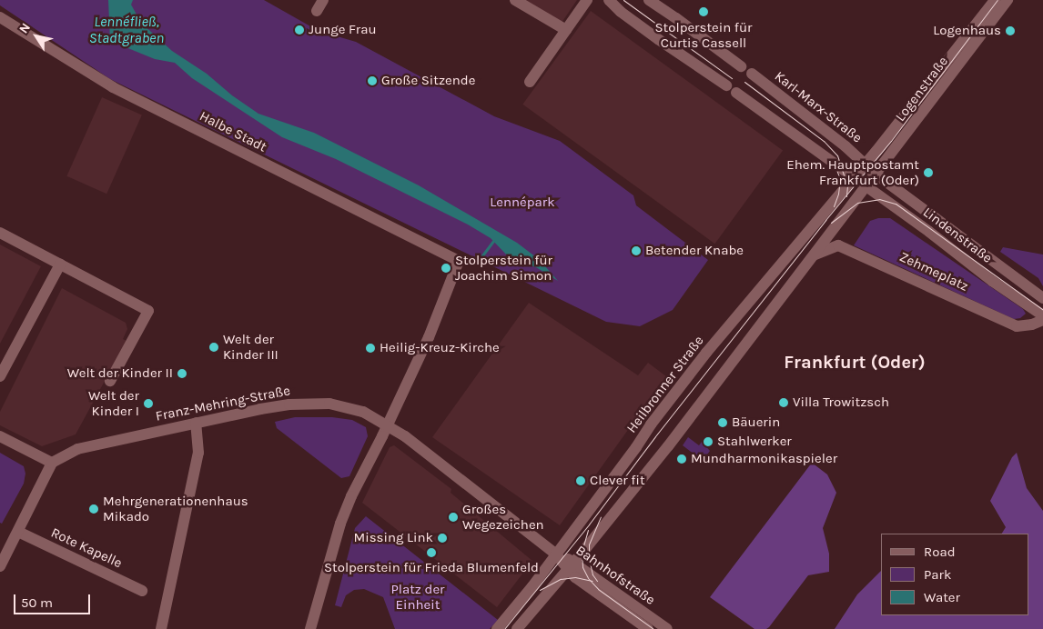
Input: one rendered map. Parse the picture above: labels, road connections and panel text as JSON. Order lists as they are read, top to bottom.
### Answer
{
  "streets": {
    "street": [
      "Logenstraße",
      "Karl-Marx-Straße",
      "Halbe Stadt",
      "Lindenstraße",
      "Zehmeplatz",
      "Heilbronner Straße",
      "Franz-Mehring-Straße",
      "Rote Kapelle",
      "Bahnhofstraße"
    ]
  },
  "crossings": [
    ["Logenstraße", "Karl-Marx-Straße"],
    ["Logenstraße", "Lindenstraße"],
    ["Logenstraße", "Heilbronner Straße"],
    ["Karl-Marx-Straße", "Lindenstraße"],
    ["Karl-Marx-Straße", "Heilbronner Straße"],
    ["Halbe Stadt", "Franz-Mehring-Straße"],
    ["Lindenstraße", "Heilbronner Straße"],
    ["Heilbronner Straße", "Franz-Mehring-Straße"],
    ["Heilbronner Straße", "Bahnhofstraße"],
    ["Franz-Mehring-Straße", "Bahnhofstraße"]
  ],
  "districts": ["Frankfurt (Oder)"],
  "water": ["Lennéfließ, Stadtgraben"],
  "parks": ["Lennépark", "Platz der Einheit"],
  "places": [
    "Stolperstein für Curtis Cassell",
    "Junge Frau",
    "Logenhaus",
    "Große Sitzende",
    "Ehem. Hauptpostamt Frankfurt (Oder)",
    "Betender Knabe",
    "Stolperstein für Joachim Simon",
    "Welt der Kinder III",
    "Heilig-Kreuz-Kirche",
    "Welt der Kinder II",
    "Villa Trowitzsch",
    "Welt der Kinder I",
    "Bäuerin",
    "Stahlwerker",
    "Mundharmonikaspieler",
    "Clever fit",
    "Mehrgenerationenhaus Mikado",
    "Großes Wegezeichen",
    "Missing Link",
    "Stolperstein für Frieda Blumenfeld"
  ],
  "legend": ["Road", "Park", "Water"],
  "scale_bar": "50 m",
  "north": "top left"
}
